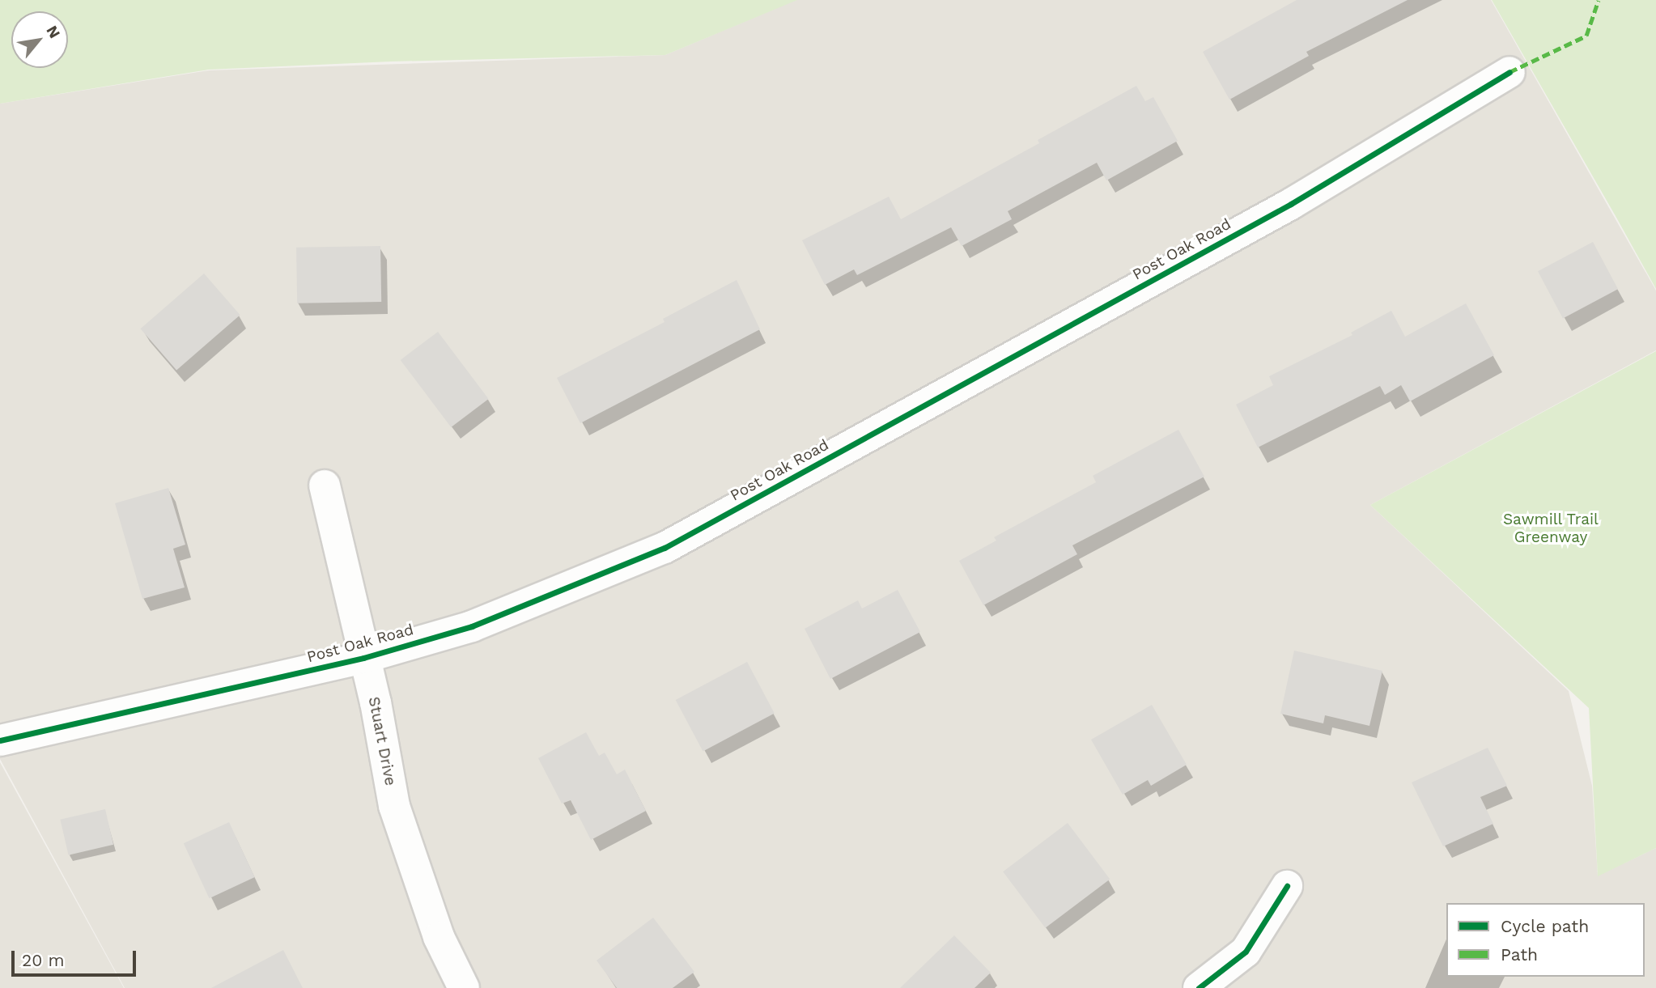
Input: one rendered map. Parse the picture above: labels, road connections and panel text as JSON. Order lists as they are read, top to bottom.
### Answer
{
  "streets": {
    "street": ["Post Oak Road", "Stuart Drive"]
  },
  "crossings": [
    ["Post Oak Road", "Stuart Drive"]
  ],
  "parks": ["Sawmill Trail Greenway"],
  "legend": ["Cycle path", "Path"],
  "scale_bar": "20 m",
  "north": "top right"
}
